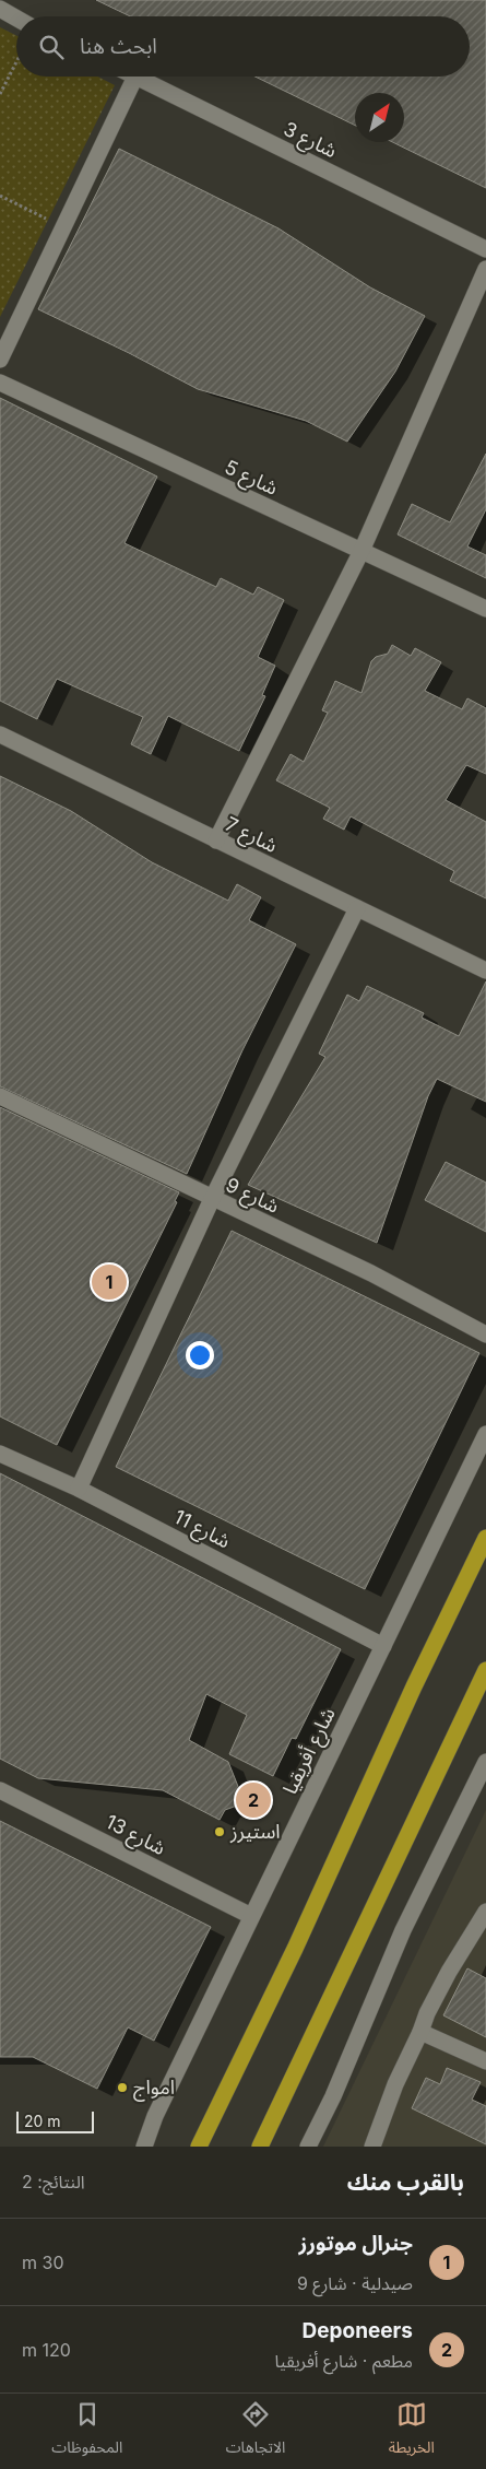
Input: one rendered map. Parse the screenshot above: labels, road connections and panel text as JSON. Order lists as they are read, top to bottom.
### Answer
{
  "streets": {
    "street": [
      "شارع 3",
      "شارع 5",
      "شارع 7",
      "شارع 9",
      "شارع 11",
      "شارع أفريقيا",
      "شارع 13"
    ]
  },
  "crossings": [
    ["شارع 11", "شارع أفريقيا"],
    ["شارع أفريقيا", "شارع 13"]
  ],
  "places": ["استيرز", "امواج"],
  "scale_bar": "20 m",
  "north": "top right",
  "page": {
    "search": "ابحث هنا",
    "pins": ["1", "2"],
    "scale": "20 m",
    "heading": ["بالقرب منك", "النتائج: 2"],
    "list": [
      {
        "mark": "1",
        "name": "جنرال موتورز",
        "note": "صيدلية · شارع 9",
        "value": "30 m"
      },
      {
        "mark": "2",
        "name": "Deponeers",
        "note": "مطعم · شارع أفريقيا",
        "value": "120 m"
      }
    ],
    "nav": ["الخريطة", "الاتجاهات", "المحفوظات"]
  }
}
